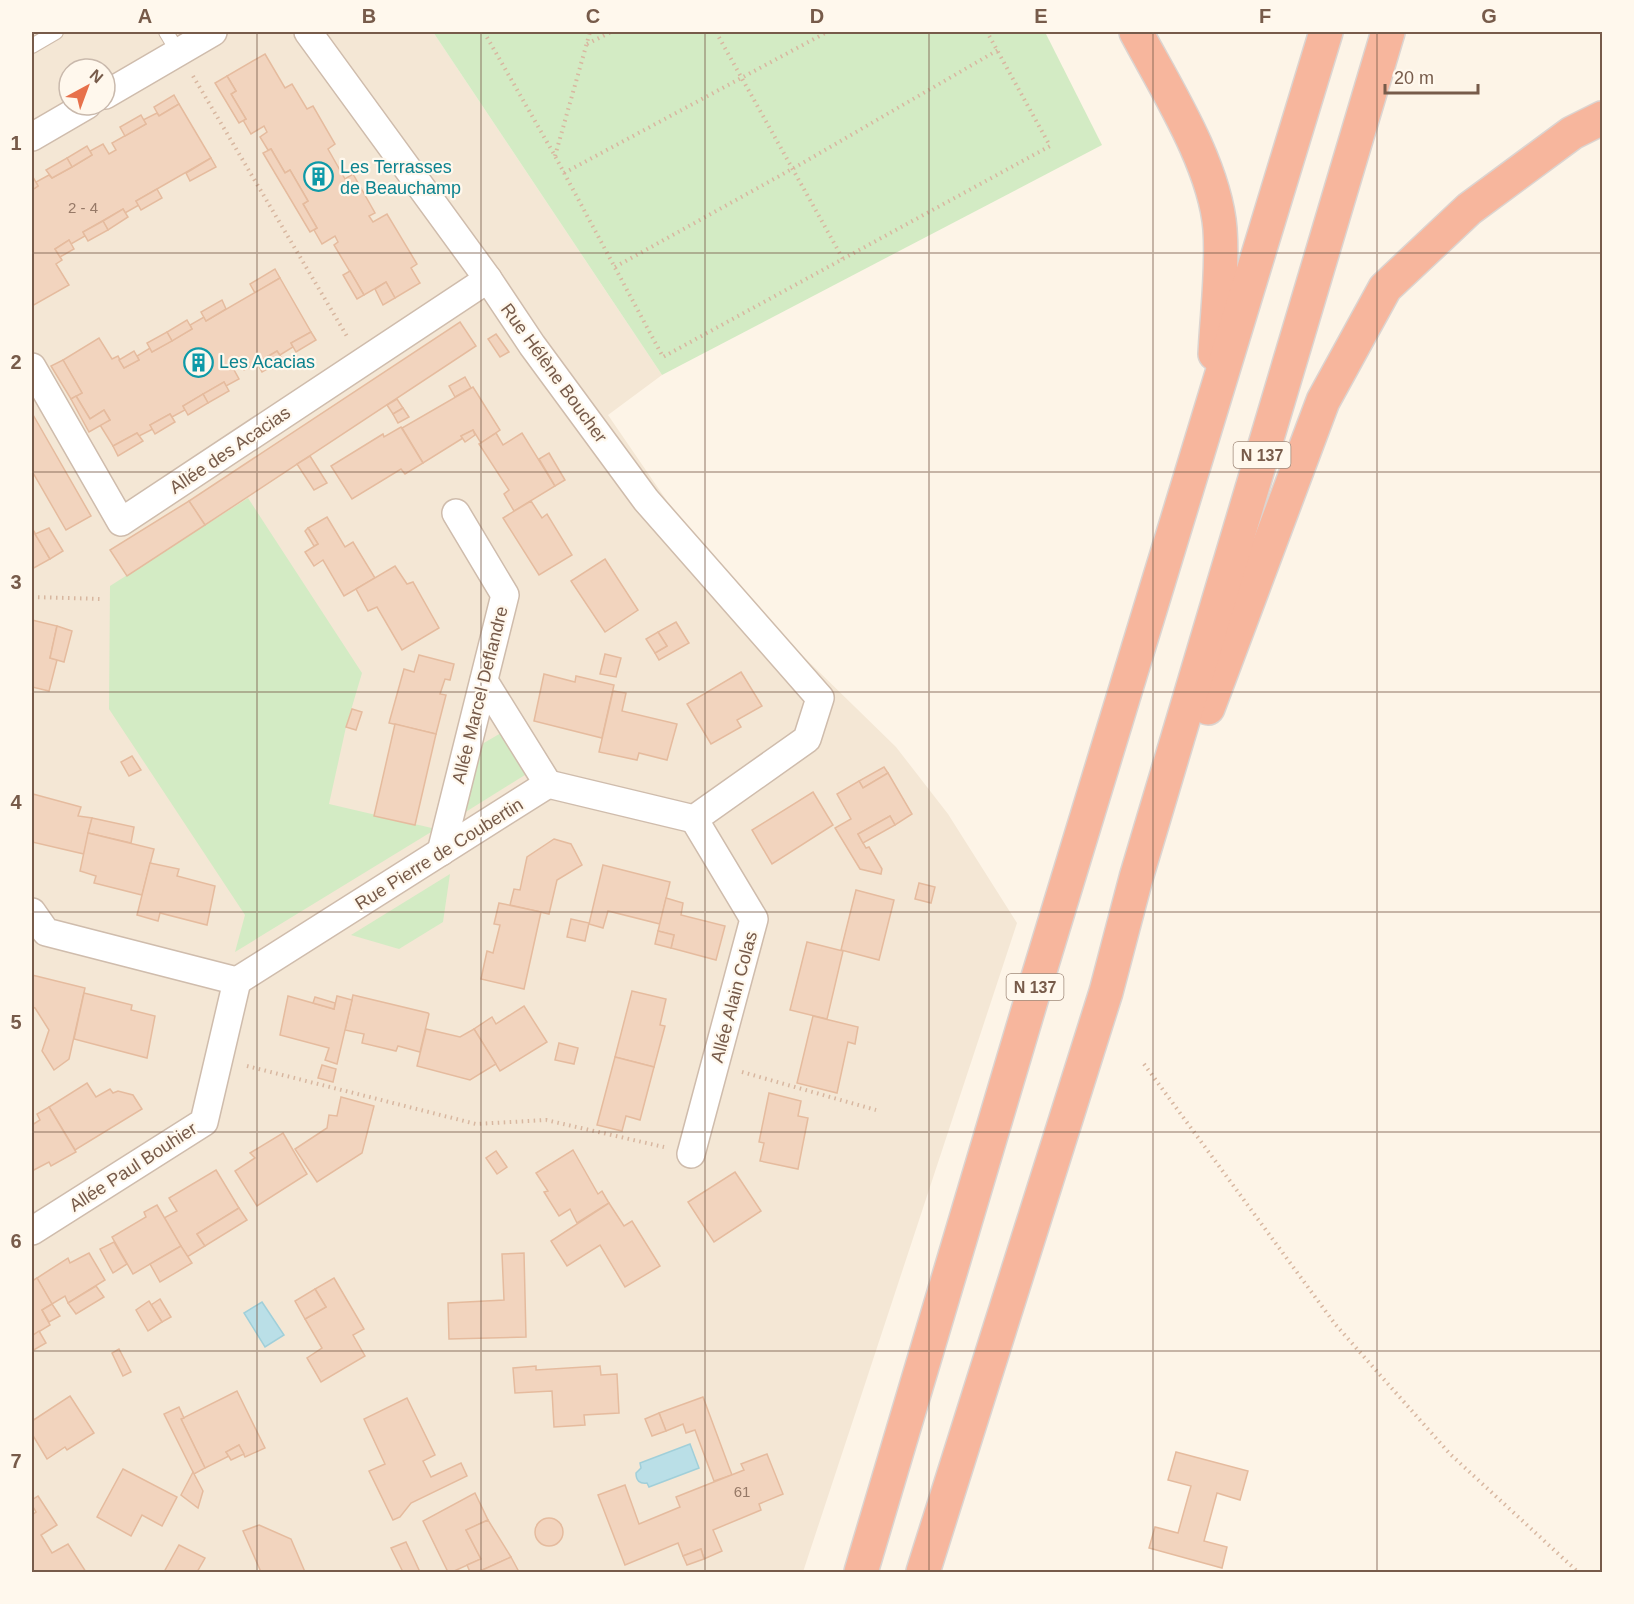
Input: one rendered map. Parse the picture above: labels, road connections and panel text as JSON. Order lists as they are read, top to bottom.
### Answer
{
  "streets": {
    "highway": ["N 137"],
    "street": [
      "Rue Hélène Boucher",
      "Allée des Acacias",
      "Allée Marcel Deflandre",
      "Rue Pierre de Coubertin",
      "Allée Alain Colas",
      "Allée Paul Bouhier"
    ]
  },
  "crossings": [
    ["Rue Hélène Boucher", "Allée des Acacias"],
    ["Rue Hélène Boucher", "Allée Alain Colas"],
    ["Allée Marcel Deflandre", "Rue Pierre de Coubertin"],
    ["Rue Pierre de Coubertin", "Allée Paul Bouhier"]
  ],
  "places": {
    "building": ["Les Terrasses de Beauchamp", "Les Acacias"]
  },
  "house_numbers": ["2 - 4", "61"],
  "scale_bar": "20 m",
  "north": "top right",
  "grid": {
    "columns": [
      "A",
      "B",
      "C",
      "D",
      "E",
      "F",
      "G"
    ],
    "rows": [
      "1",
      "2",
      "3",
      "4",
      "5",
      "6",
      "7"
    ]
  }
}
